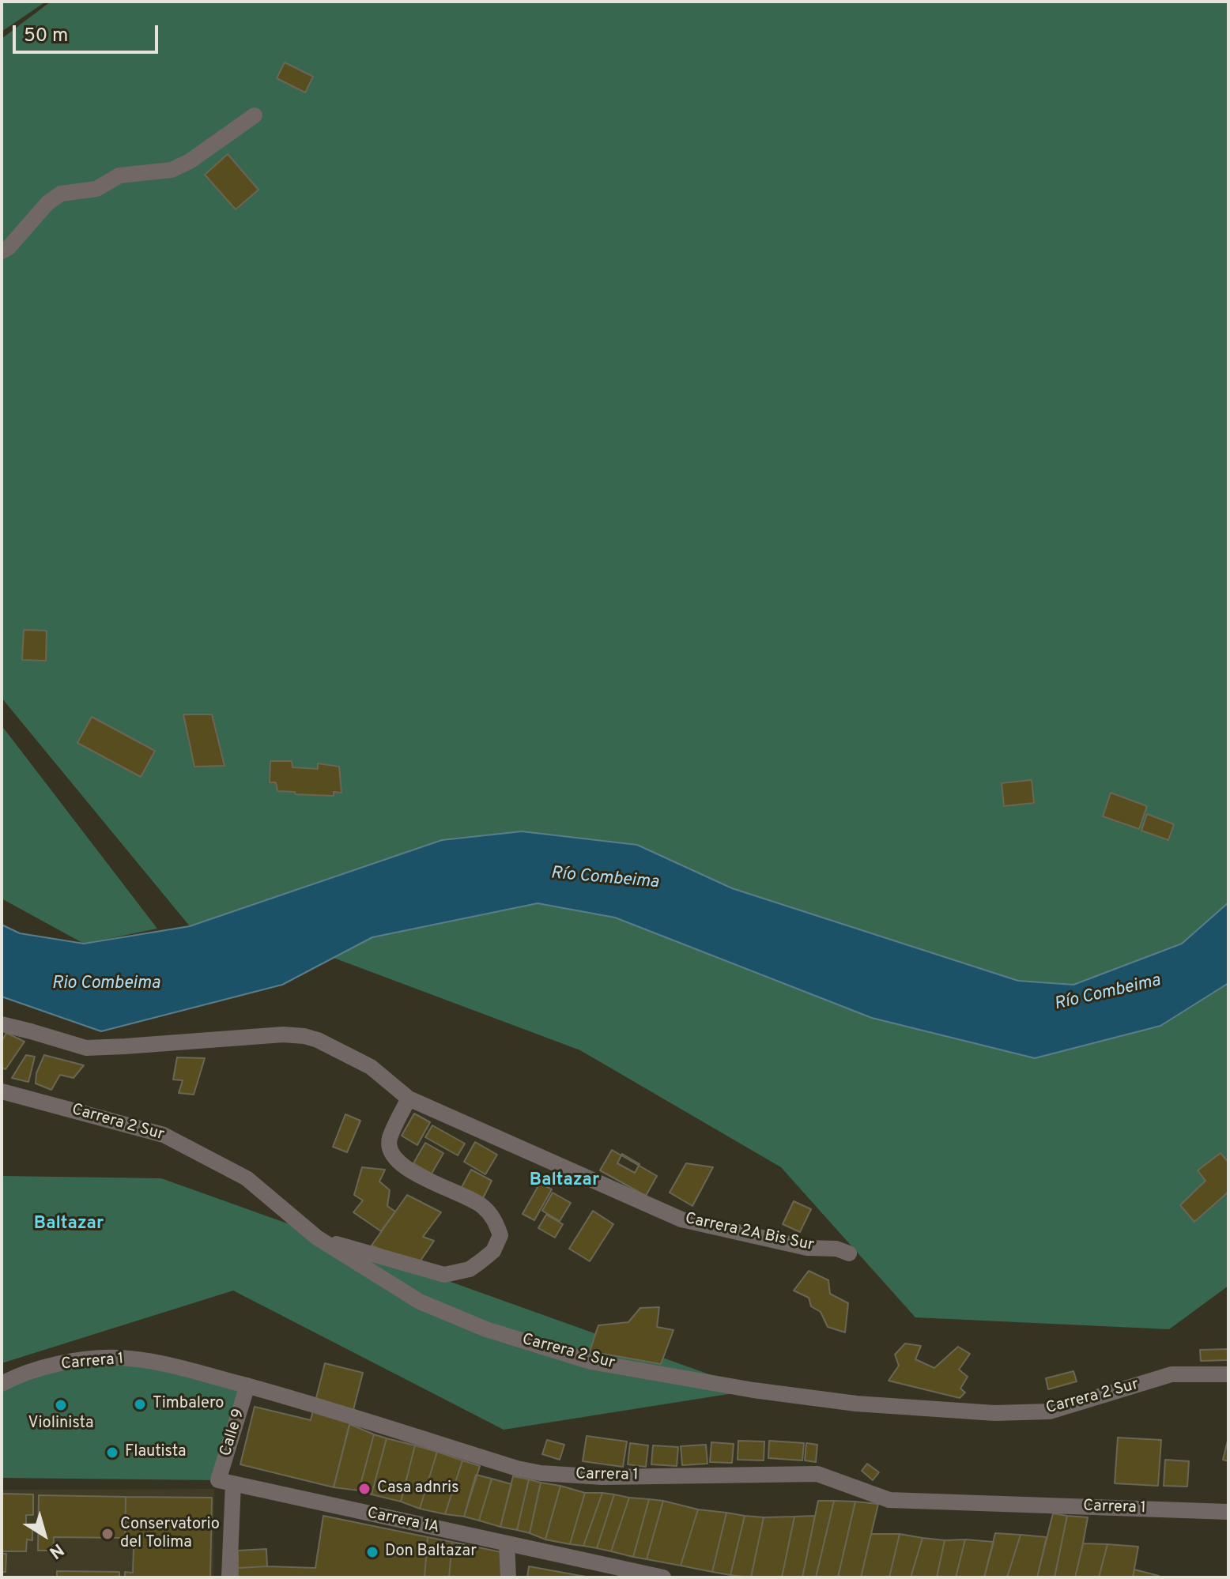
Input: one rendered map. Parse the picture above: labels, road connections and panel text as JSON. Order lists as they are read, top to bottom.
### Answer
{
  "streets": {
    "street": [
      "Carrera 2 Sur",
      "Carrera 2A Bis Sur",
      "Carrera 1",
      "Calle 9",
      "Carrera 1A"
    ]
  },
  "crossings": [
    ["Carrera 1", "Calle 9"],
    ["Calle 9", "Carrera 1A"]
  ],
  "districts": ["Baltazar", "Baltazar"],
  "water": ["Río Combeima", "Rio Combeima"],
  "places": [
    "Timbalero",
    "Violinista",
    "Flautista",
    "Casa adnris",
    "Conservatorio del Tolima",
    "Don Baltazar"
  ],
  "scale_bar": "50 m",
  "north": "bottom right"
}
